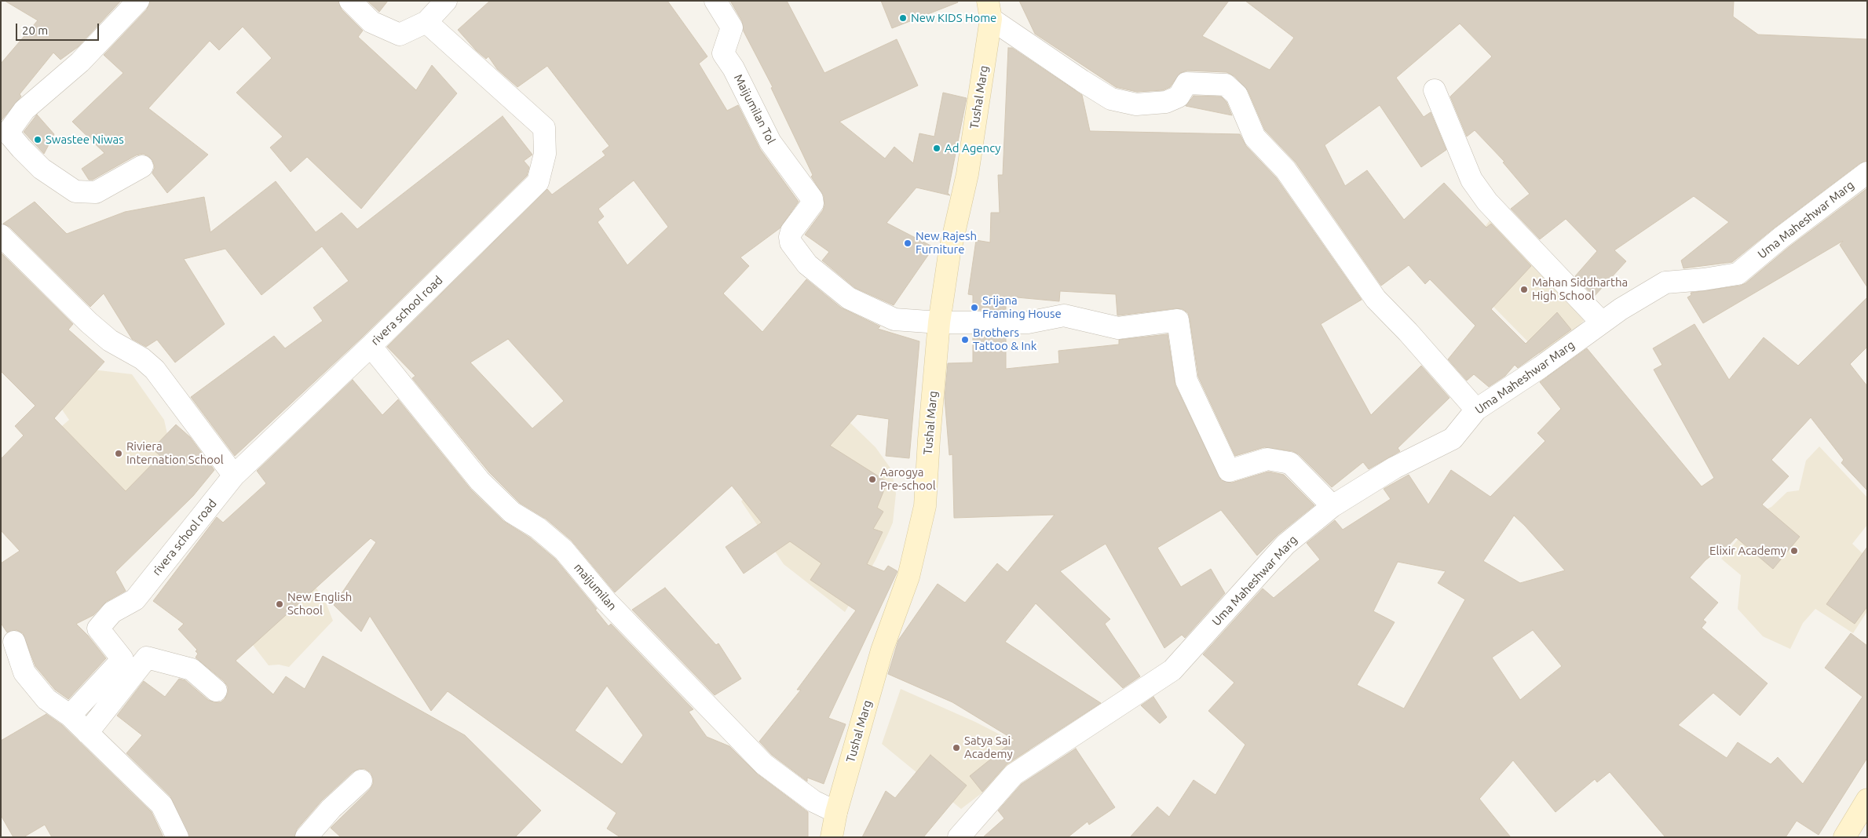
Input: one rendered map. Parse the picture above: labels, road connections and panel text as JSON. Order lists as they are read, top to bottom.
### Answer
{
  "streets": {
    "street": [
      "Tushal Marg",
      "Maijumilan Tol",
      "Uma Maheshwar Marg",
      "rivera school road",
      "maijumilan"
    ]
  },
  "crossings": [
    ["Tushal Marg", "Maijumilan Tol"],
    ["Tushal Marg", "maijumilan"],
    ["rivera school road", "maijumilan"]
  ],
  "places": [
    "New KIDS Home",
    "Swastee Niwas",
    "Ad Agency",
    "New Rajesh Furniture",
    "Mahan Siddhartha High School",
    "Srijana Framing House",
    "Brothers Tattoo & Ink",
    "Riviera Internation School",
    "Aarogya Pre-school",
    "Elixir Academy",
    "New English School",
    "Satya Sai Academy"
  ],
  "scale_bar": "20 m"
}
